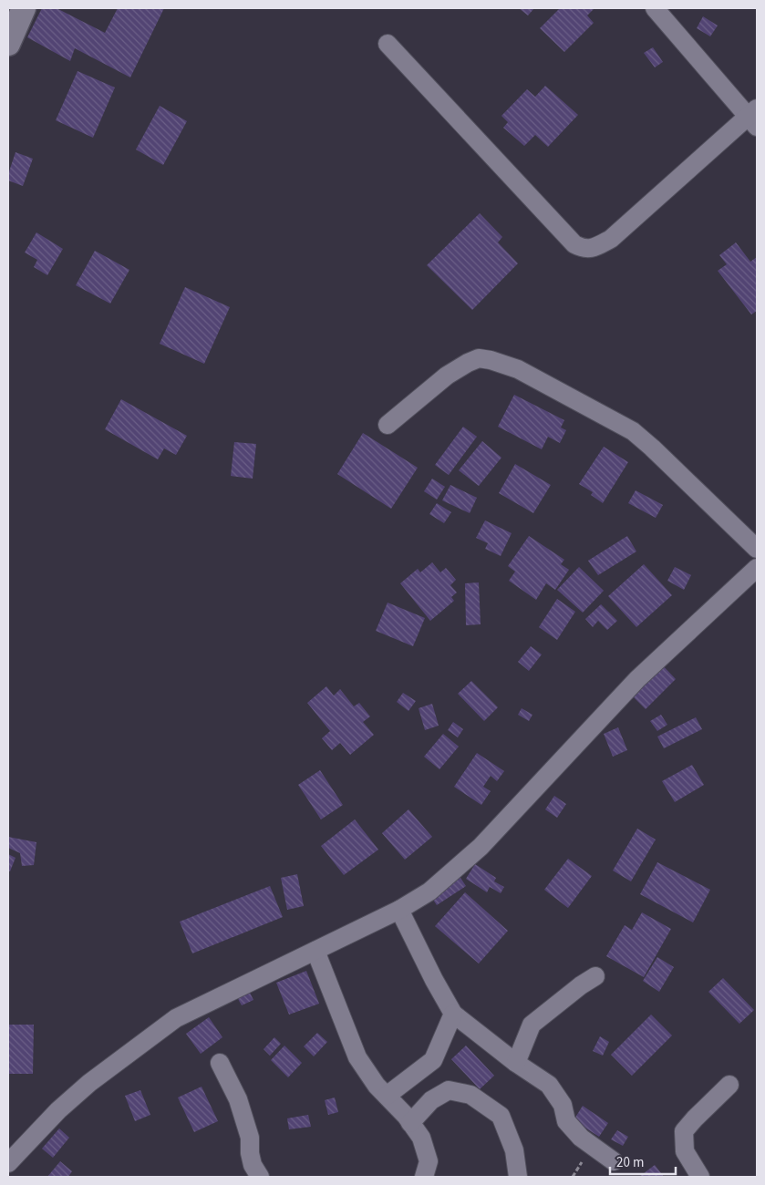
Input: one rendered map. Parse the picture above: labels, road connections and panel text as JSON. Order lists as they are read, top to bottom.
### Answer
{
  "scale_bar": "20 m"
}
